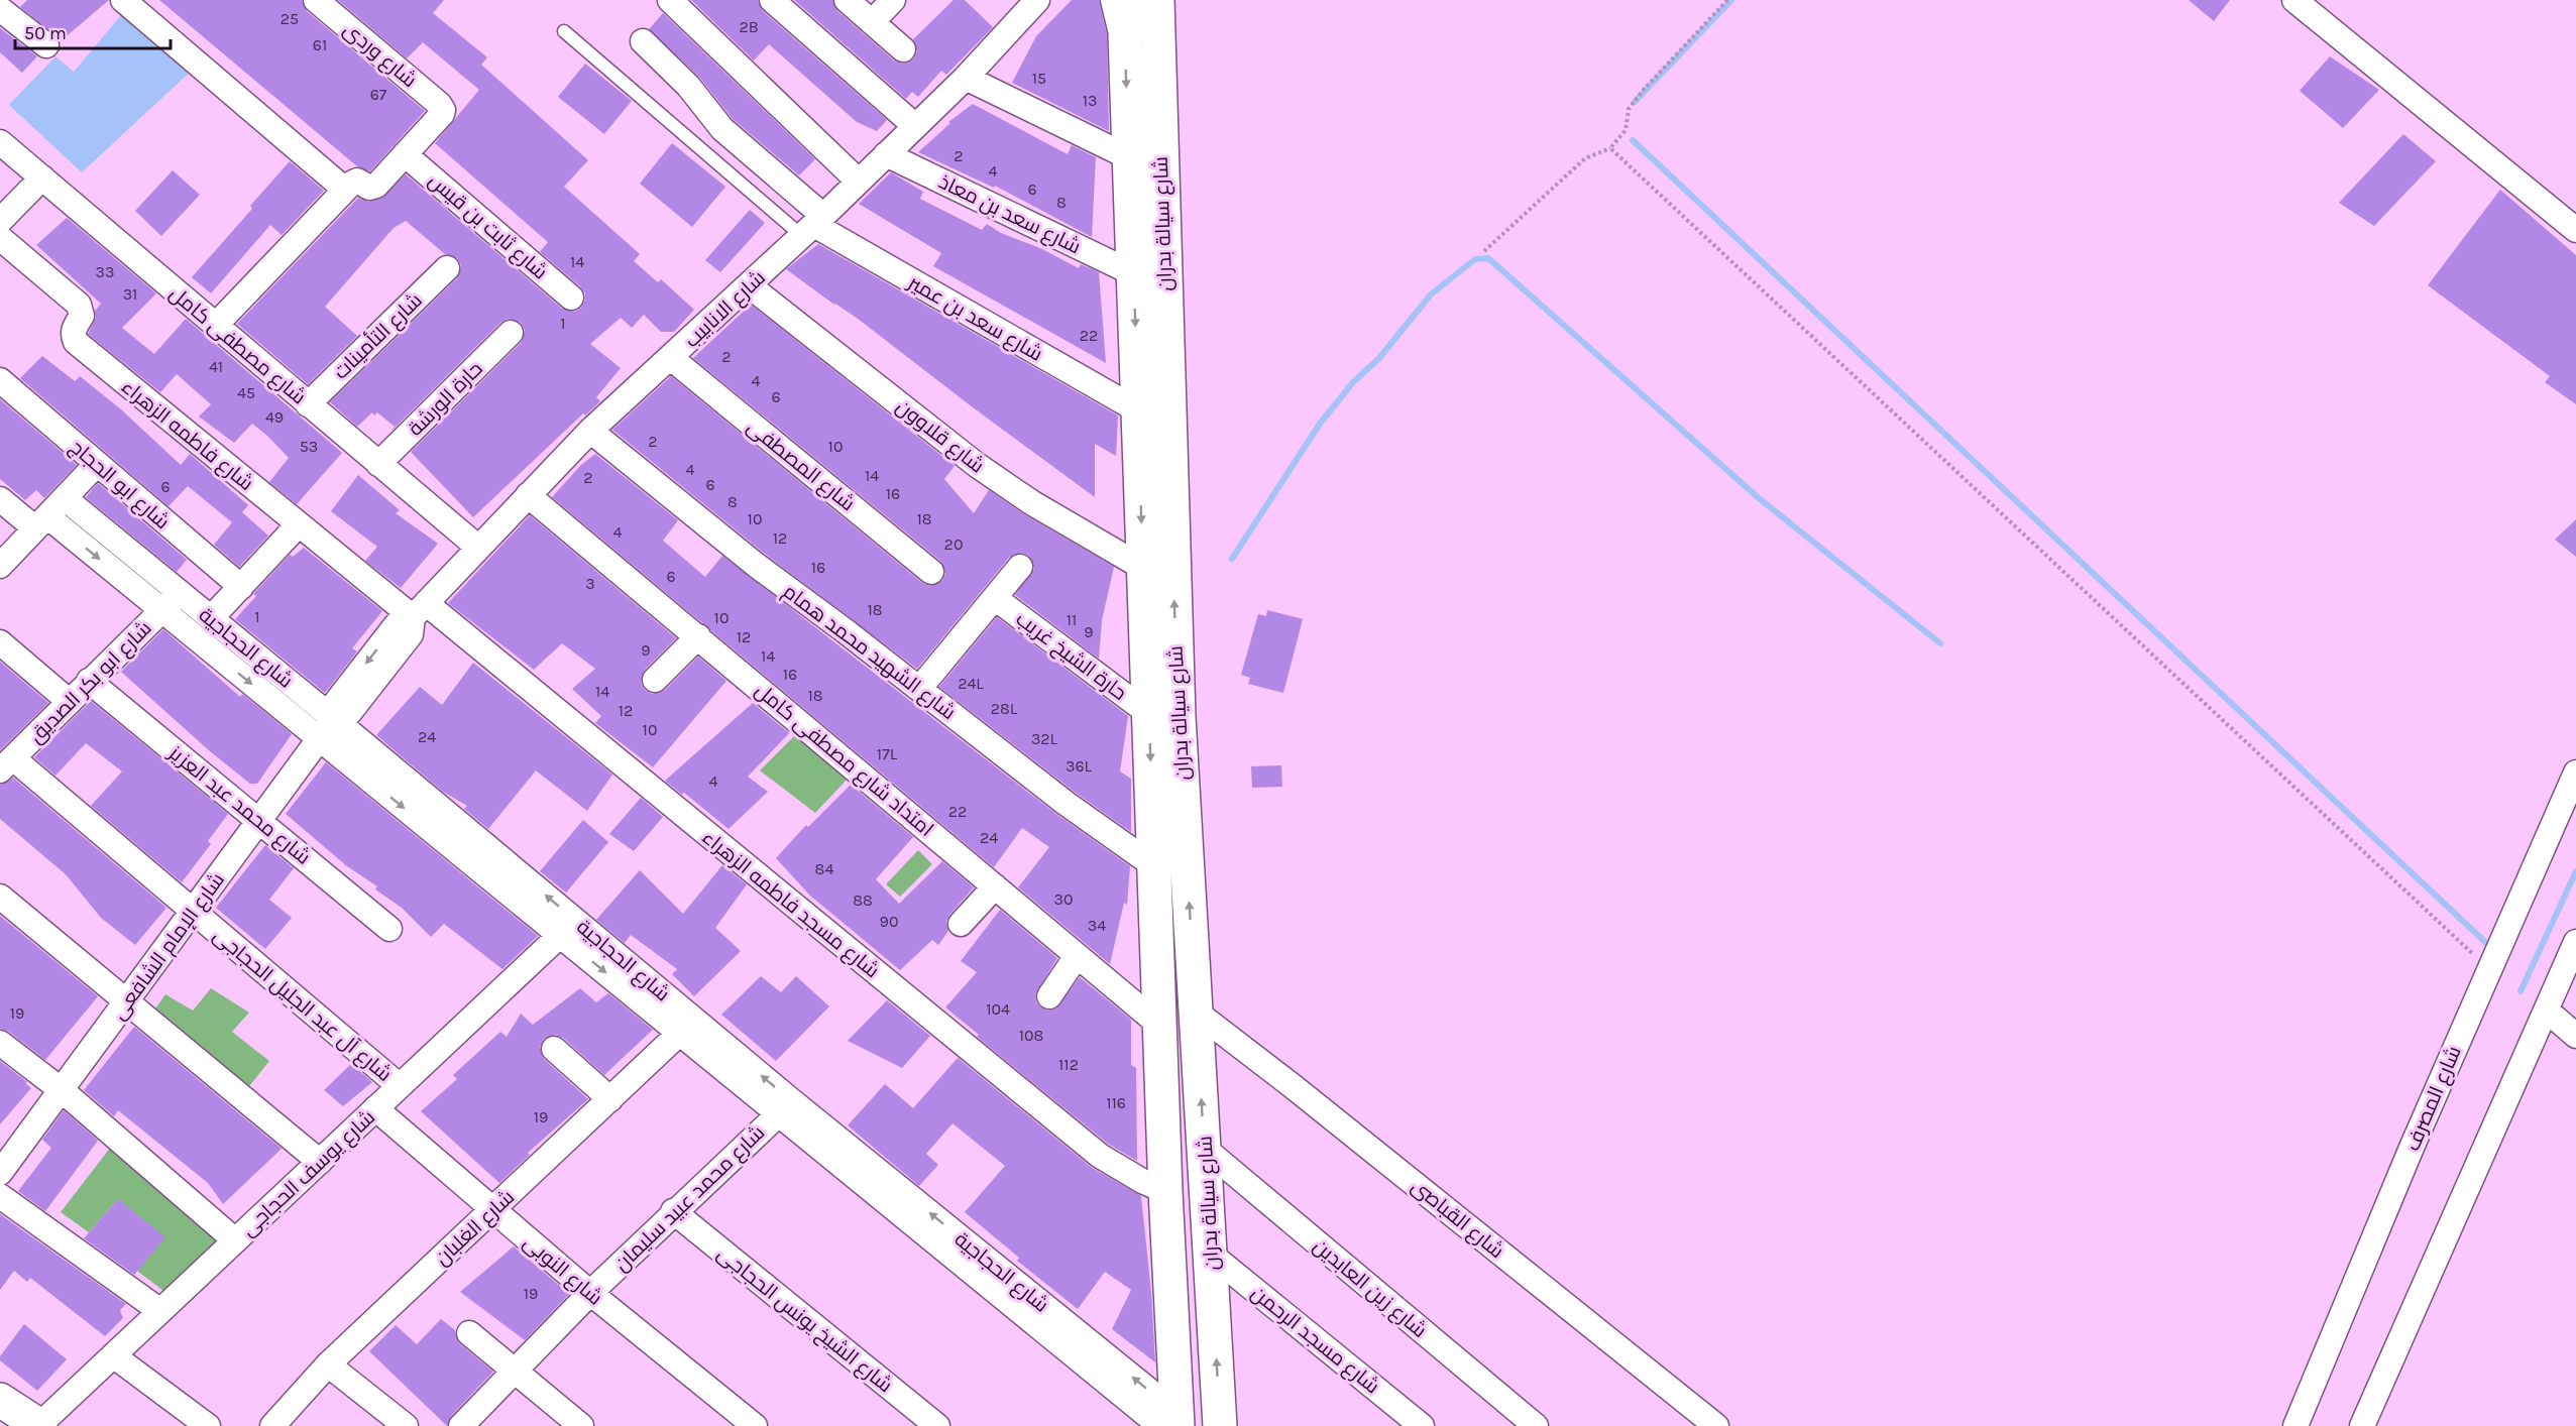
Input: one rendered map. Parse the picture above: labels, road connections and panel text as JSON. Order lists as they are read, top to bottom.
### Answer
{
  "streets": {
    "main road": ["شارع سيالة بدران"],
    "street": [
      "شارع وردى",
      "شارع سعد بن معاذ",
      "شارع ثابت بن قيس",
      "شارع الانابيب",
      "شارع سعد بن عمير",
      "شارع التأمينات",
      "شارع مصطفى كامل",
      "حارة الورشة",
      "شارع فاطمه الزهراء",
      "شارع قلاوون",
      "شارع المصطفى",
      "شارع ابو الحجاج",
      "شارع الحجاجية",
      "شارع الشهيد محمد همام",
      "حارة الشيخ غريب",
      "شارع ابو بكر الصديق",
      "امتداد شارع مصطفى كامل",
      "شارع محمد عبد العزيز",
      "شارع مسجد فاطمه الزهراء",
      "شارع الإمام الشافعى",
      "شارع آل عبد الجليل الحجاجى",
      "شارع المصرف",
      "شارع يوسف الحجاجى",
      "شارع محمد عبيد سليمان",
      "شارع القباصى",
      "شارع الغلبان",
      "شارع النوبى",
      "شارع زين العابدين",
      "شارع الشيخ يونس الحجاجى",
      "شارع مسجد الرحمن"
    ]
  },
  "crossings": [
    ["شارع وردى", "شارع ثابت بن قيس"],
    ["شارع سعد بن معاذ", "شارع سيالة بدران"],
    ["شارع سعد بن معاذ", "شارع الانابيب"],
    ["شارع سيالة بدران", "شارع سعد بن عمير"],
    ["شارع سيالة بدران", "شارع قلاوون"],
    ["شارع سيالة بدران", "شارع الحجاجية"],
    ["شارع سيالة بدران", "شارع الشهيد محمد همام"],
    ["شارع سيالة بدران", "حارة الشيخ غريب"],
    ["شارع سيالة بدران", "امتداد شارع مصطفى كامل"],
    ["شارع سيالة بدران", "شارع مسجد فاطمه الزهراء"],
    ["شارع سيالة بدران", "شارع القباصى"],
    ["شارع سيالة بدران", "شارع زين العابدين"],
    ["شارع سيالة بدران", "شارع مسجد الرحمن"],
    ["شارع الانابيب", "شارع سعد بن عمير"],
    ["شارع الانابيب", "شارع مصطفى كامل"],
    ["شارع الانابيب", "شارع فاطمه الزهراء"],
    ["شارع الانابيب", "شارع قلاوون"],
    ["شارع الانابيب", "شارع المصطفى"],
    ["شارع الانابيب", "شارع الشهيد محمد همام"],
    ["شارع الانابيب", "امتداد شارع مصطفى كامل"],
    ["شارع الانابيب", "شارع مسجد فاطمه الزهراء"],
    ["شارع الانابيب", "شارع الإمام الشافعى"],
    ["شارع التأمينات", "شارع مصطفى كامل"],
    ["شارع مصطفى كامل", "حارة الورشة"],
    ["شارع فاطمه الزهراء", "شارع مسجد فاطمه الزهراء"],
    ["شارع فاطمه الزهراء", "شارع الإمام الشافعى"],
    ["شارع الحجاجية", "شارع ابو بكر الصديق"],
    ["شارع الحجاجية", "شارع الإمام الشافعى"],
    ["شارع الحجاجية", "شارع يوسف الحجاجى"],
    ["شارع الحجاجية", "شارع محمد عبيد سليمان"],
    ["شارع الحجاجية", "شارع الغلبان"],
    ["شارع ابو بكر الصديق", "شارع محمد عبد العزيز"],
    ["شارع ابو بكر الصديق", "شارع آل عبد الجليل الحجاجى"],
    ["شارع محمد عبد العزيز", "شارع الإمام الشافعى"],
    ["شارع مسجد فاطمه الزهراء", "شارع الإمام الشافعى"],
    ["شارع الإمام الشافعى", "شارع آل عبد الجليل الحجاجى"],
    ["شارع آل عبد الجليل الحجاجى", "شارع يوسف الحجاجى"],
    ["شارع يوسف الحجاجى", "شارع النوبى"],
    ["شارع محمد عبيد سليمان", "شارع النوبى"],
    ["شارع محمد عبيد سليمان", "شارع الشيخ يونس الحجاجى"],
    ["شارع الغلبان", "شارع النوبى"]
  ],
  "house_numbers": [
    "25",
    "2B",
    "61",
    "15",
    "67",
    "13",
    "2",
    "4",
    "6",
    "8",
    "14",
    "33",
    "31",
    "1",
    "22",
    "2",
    "41",
    "4",
    "45",
    "6",
    "49",
    "2",
    "53",
    "10",
    "4",
    "14",
    "2",
    "6",
    "6",
    "16",
    "8",
    "10",
    "18",
    "4",
    "12",
    "20",
    "16",
    "6",
    "3",
    "18",
    "1",
    "10",
    "11",
    "9",
    "12",
    "9",
    "14",
    "16",
    "24L",
    "14",
    "18",
    "28L",
    "12",
    "10",
    "24",
    "32L",
    "17L",
    "36L",
    "4",
    "22",
    "24",
    "84",
    "30",
    "88",
    "90",
    "34",
    "104",
    "19",
    "108",
    "112",
    "116",
    "19",
    "19"
  ],
  "scale_bar": "50 m"
}
